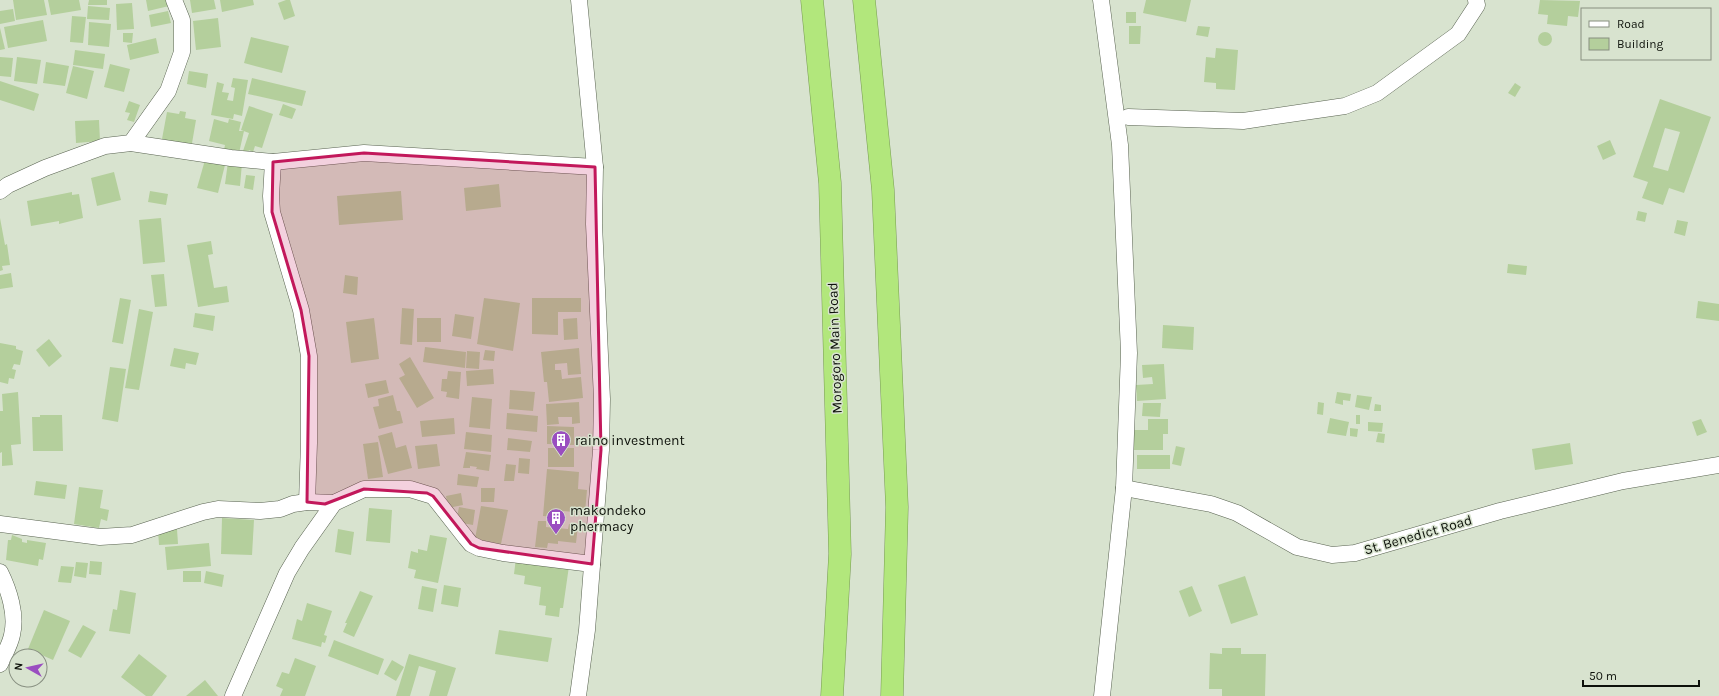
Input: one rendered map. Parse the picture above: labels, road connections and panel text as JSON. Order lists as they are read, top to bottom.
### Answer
{
  "streets": {
    "highway": ["Morogoro Main Road"],
    "street": ["St. Benedict Road"]
  },
  "places": {
    "building": ["raino investment", "makondeko phermacy"]
  },
  "legend": ["Road", "Building"],
  "scale_bar": "50 m",
  "north": "left"
}
